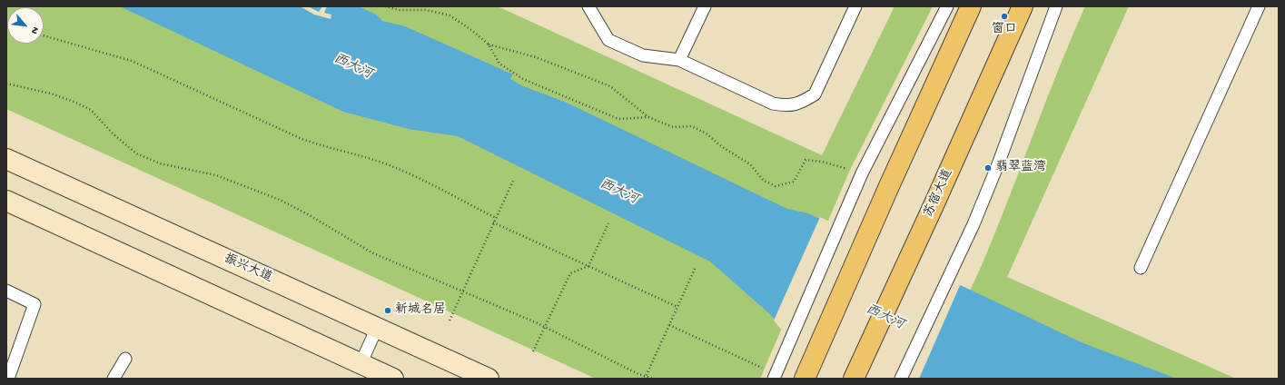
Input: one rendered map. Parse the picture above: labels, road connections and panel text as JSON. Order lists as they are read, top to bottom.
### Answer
{
  "streets": {
    "main road": ["苏宿大道", "振兴大道"]
  },
  "water": ["西大河"],
  "places": ["窗口", "翡翠蓝湾", "新城名居"],
  "north": "bottom right"
}
